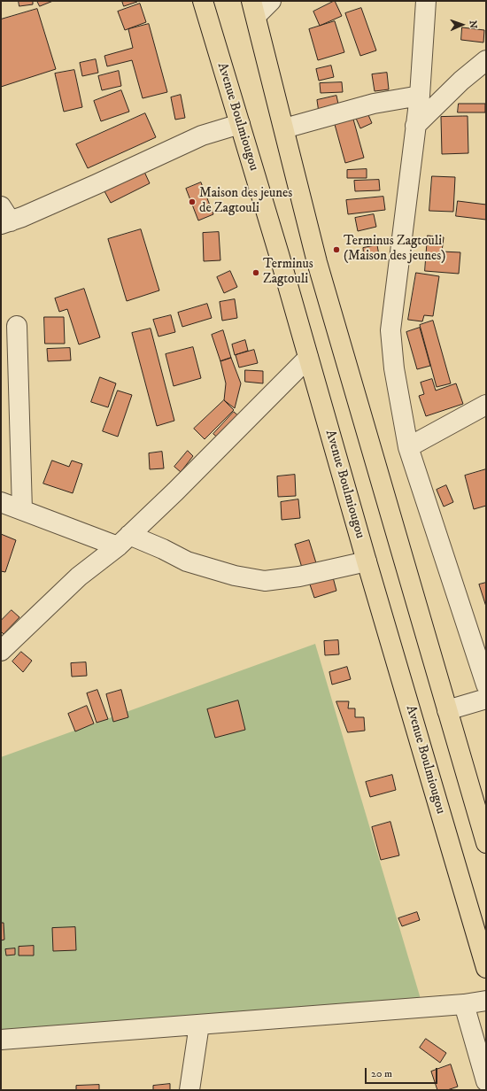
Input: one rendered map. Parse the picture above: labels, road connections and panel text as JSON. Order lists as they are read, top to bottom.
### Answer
{
  "streets": {
    "highway": ["Avenue Boulmiougou"]
  },
  "places": ["Maison des jeunes de Zagtouli", "Terminus Zagtouli (Maison des jeunes)", "Terminus Zagtouli"],
  "scale_bar": "20 m",
  "north": "right"
}
